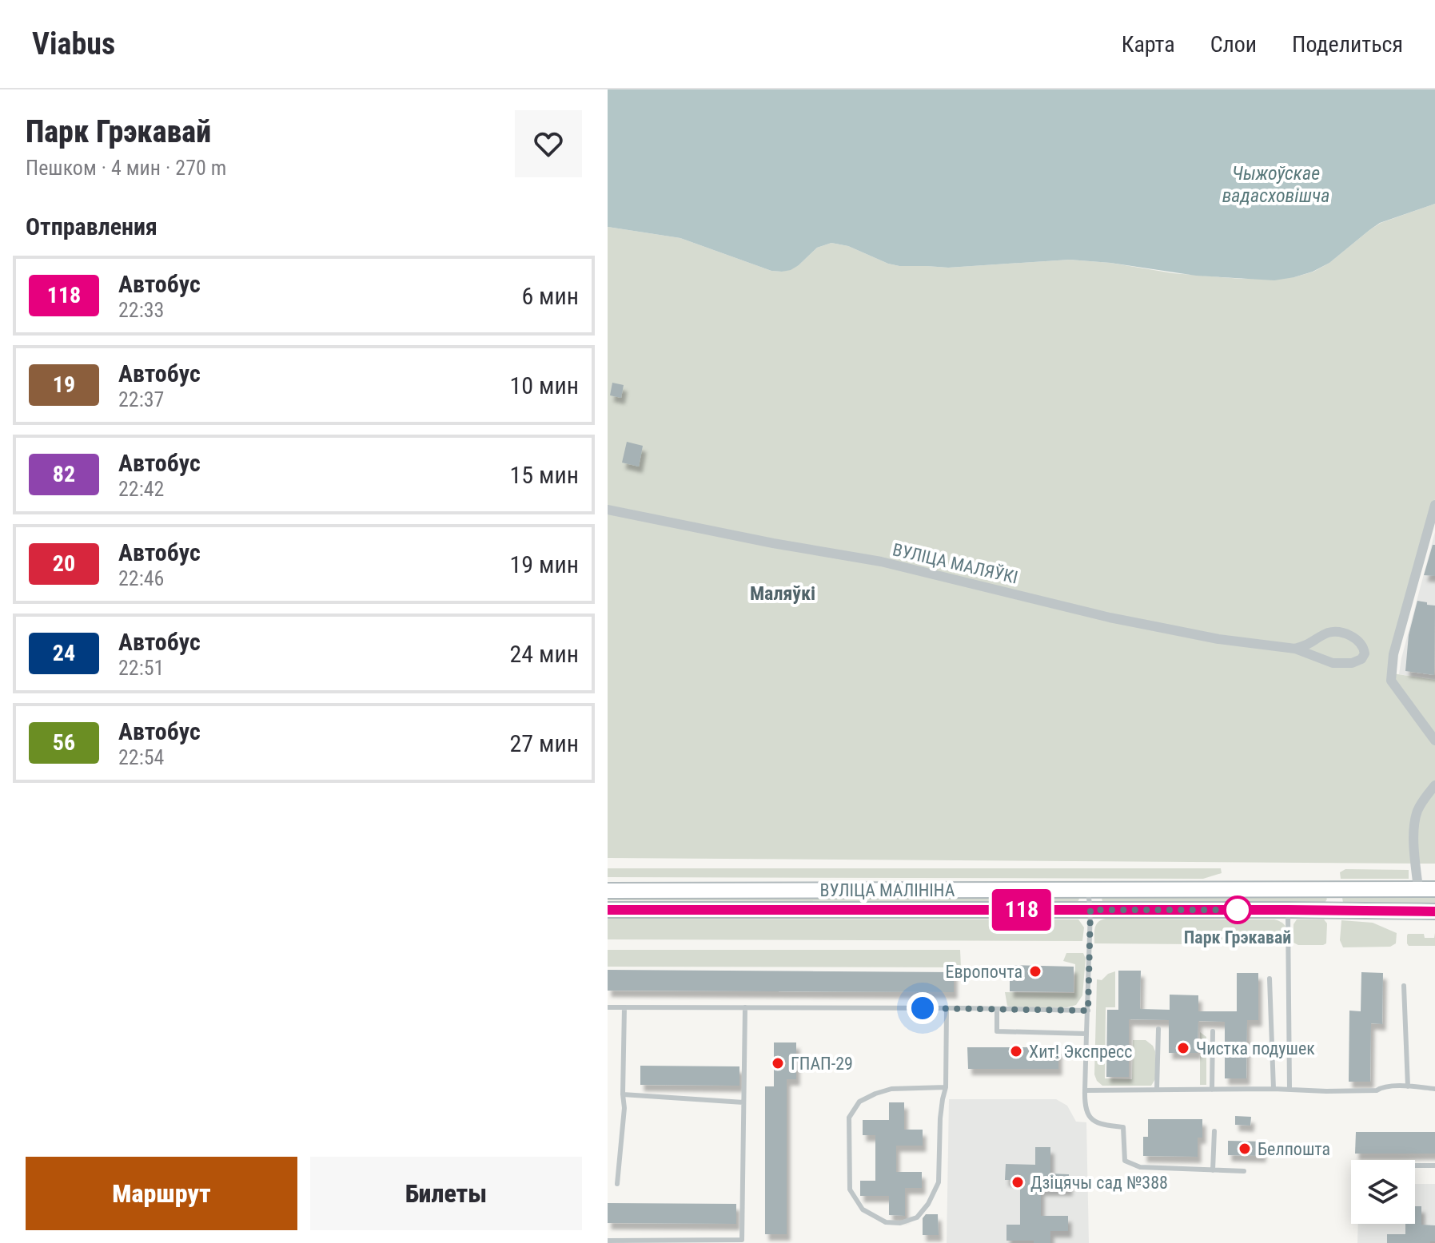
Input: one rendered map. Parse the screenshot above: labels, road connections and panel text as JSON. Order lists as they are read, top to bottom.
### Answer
{
  "streets": {
    "main road": ["ВУЛІЦА МАЛІНІНА"],
    "street": ["ВУЛІЦА МАЛЯЎКІ"]
  },
  "districts": ["Маляўкі"],
  "water": ["Чыжоўскае вадасховішча"],
  "places": [
    "Парк Грэкавай",
    "Европочта",
    "Чистка подушек",
    "Хит! Экспресс",
    "ГПАП-29",
    "Белпошта",
    "Дзіцячы сад №388"
  ],
  "lines": ["bus line 118"],
  "page": {
    "header": "Viabus",
    "nav": ["Карта", "Слои", "Поделиться"],
    "heading": [
      ["Парк Грэкавай", "Пешком · 4 мин · 270 m"],
      "Отправления"
    ],
    "on_map": "118",
    "list": [
      {
        "mark": "118",
        "name": "Автобус",
        "note": "22:33",
        "value": "6 мин"
      },
      {
        "mark": "19",
        "name": "Автобус",
        "note": "22:37",
        "value": "10 мин"
      },
      {
        "mark": "82",
        "name": "Автобус",
        "note": "22:42",
        "value": "15 мин"
      },
      {
        "mark": "20",
        "name": "Автобус",
        "note": "22:46",
        "value": "19 мин"
      },
      {
        "mark": "24",
        "name": "Автобус",
        "note": "22:51",
        "value": "24 мин"
      },
      {
        "mark": "56",
        "name": "Автобус",
        "note": "22:54",
        "value": "27 мин"
      }
    ],
    "buttons": ["Маршрут", "Билеты"]
  }
}
